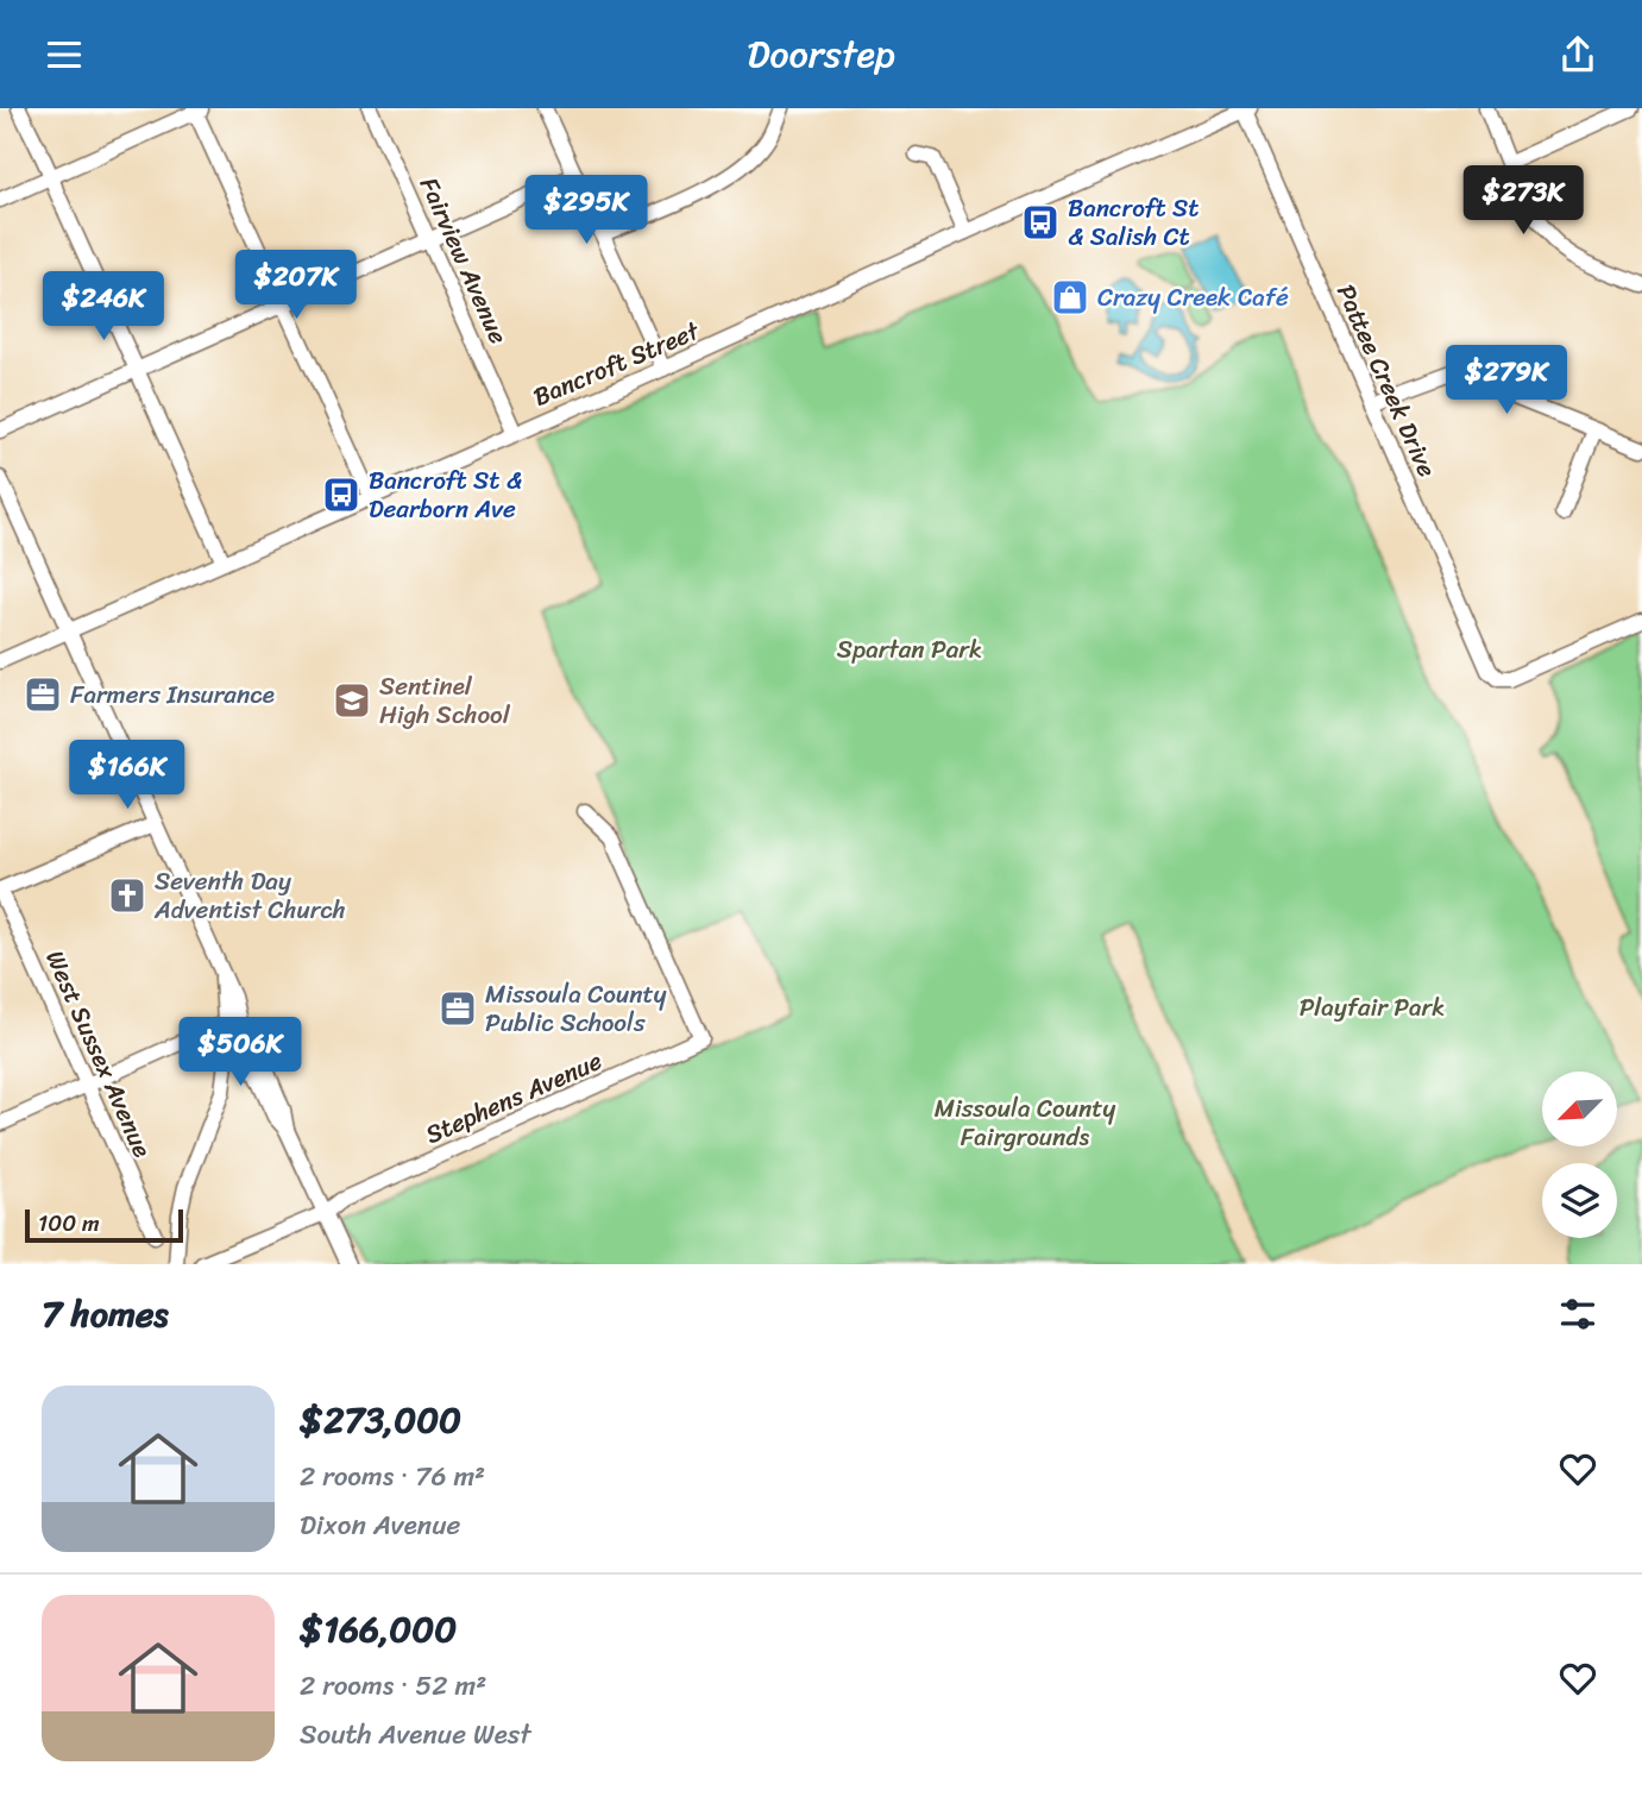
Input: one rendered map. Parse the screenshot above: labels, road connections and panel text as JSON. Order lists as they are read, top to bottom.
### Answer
{
  "streets": {
    "street": [
      "Fairview Avenue",
      "Bancroft Street",
      "Pattee Creek Drive",
      "West Sussex Avenue",
      "Stephens Avenue"
    ]
  },
  "crossings": [
    ["Fairview Avenue", "Bancroft Street"],
    ["Bancroft Street", "Pattee Creek Drive"]
  ],
  "parks": ["Spartan Park", "Playfair Park", "Missoula County Fairgrounds"],
  "places": {
    "bus stop": ["Bancroft St & Salish Ct", "Bancroft St & Dearborn Ave"],
    "shop": ["Crazy Creek Café"],
    "office": ["Farmers Insurance", "Missoula County Public Schools"],
    "school or university": ["Sentinel High School"],
    "church": ["Seventh Day Adventist Church"]
  },
  "scale_bar": "100 m",
  "north": "bottom left",
  "page": {
    "header": "Doorstep",
    "price": [
      "$273K",
      "$295K",
      "$207K",
      "$246K",
      "$279K",
      "$166K",
      "$506K"
    ],
    "scale": "100 m",
    "heading": "7 homes",
    "list": [
      {
        "name": "$273,000",
        "note": "2 rooms · 76 m² · Dixon Avenue"
      },
      {
        "name": "$166,000",
        "note": "2 rooms · 52 m² · South Avenue West"
      }
    ]
  }
}
